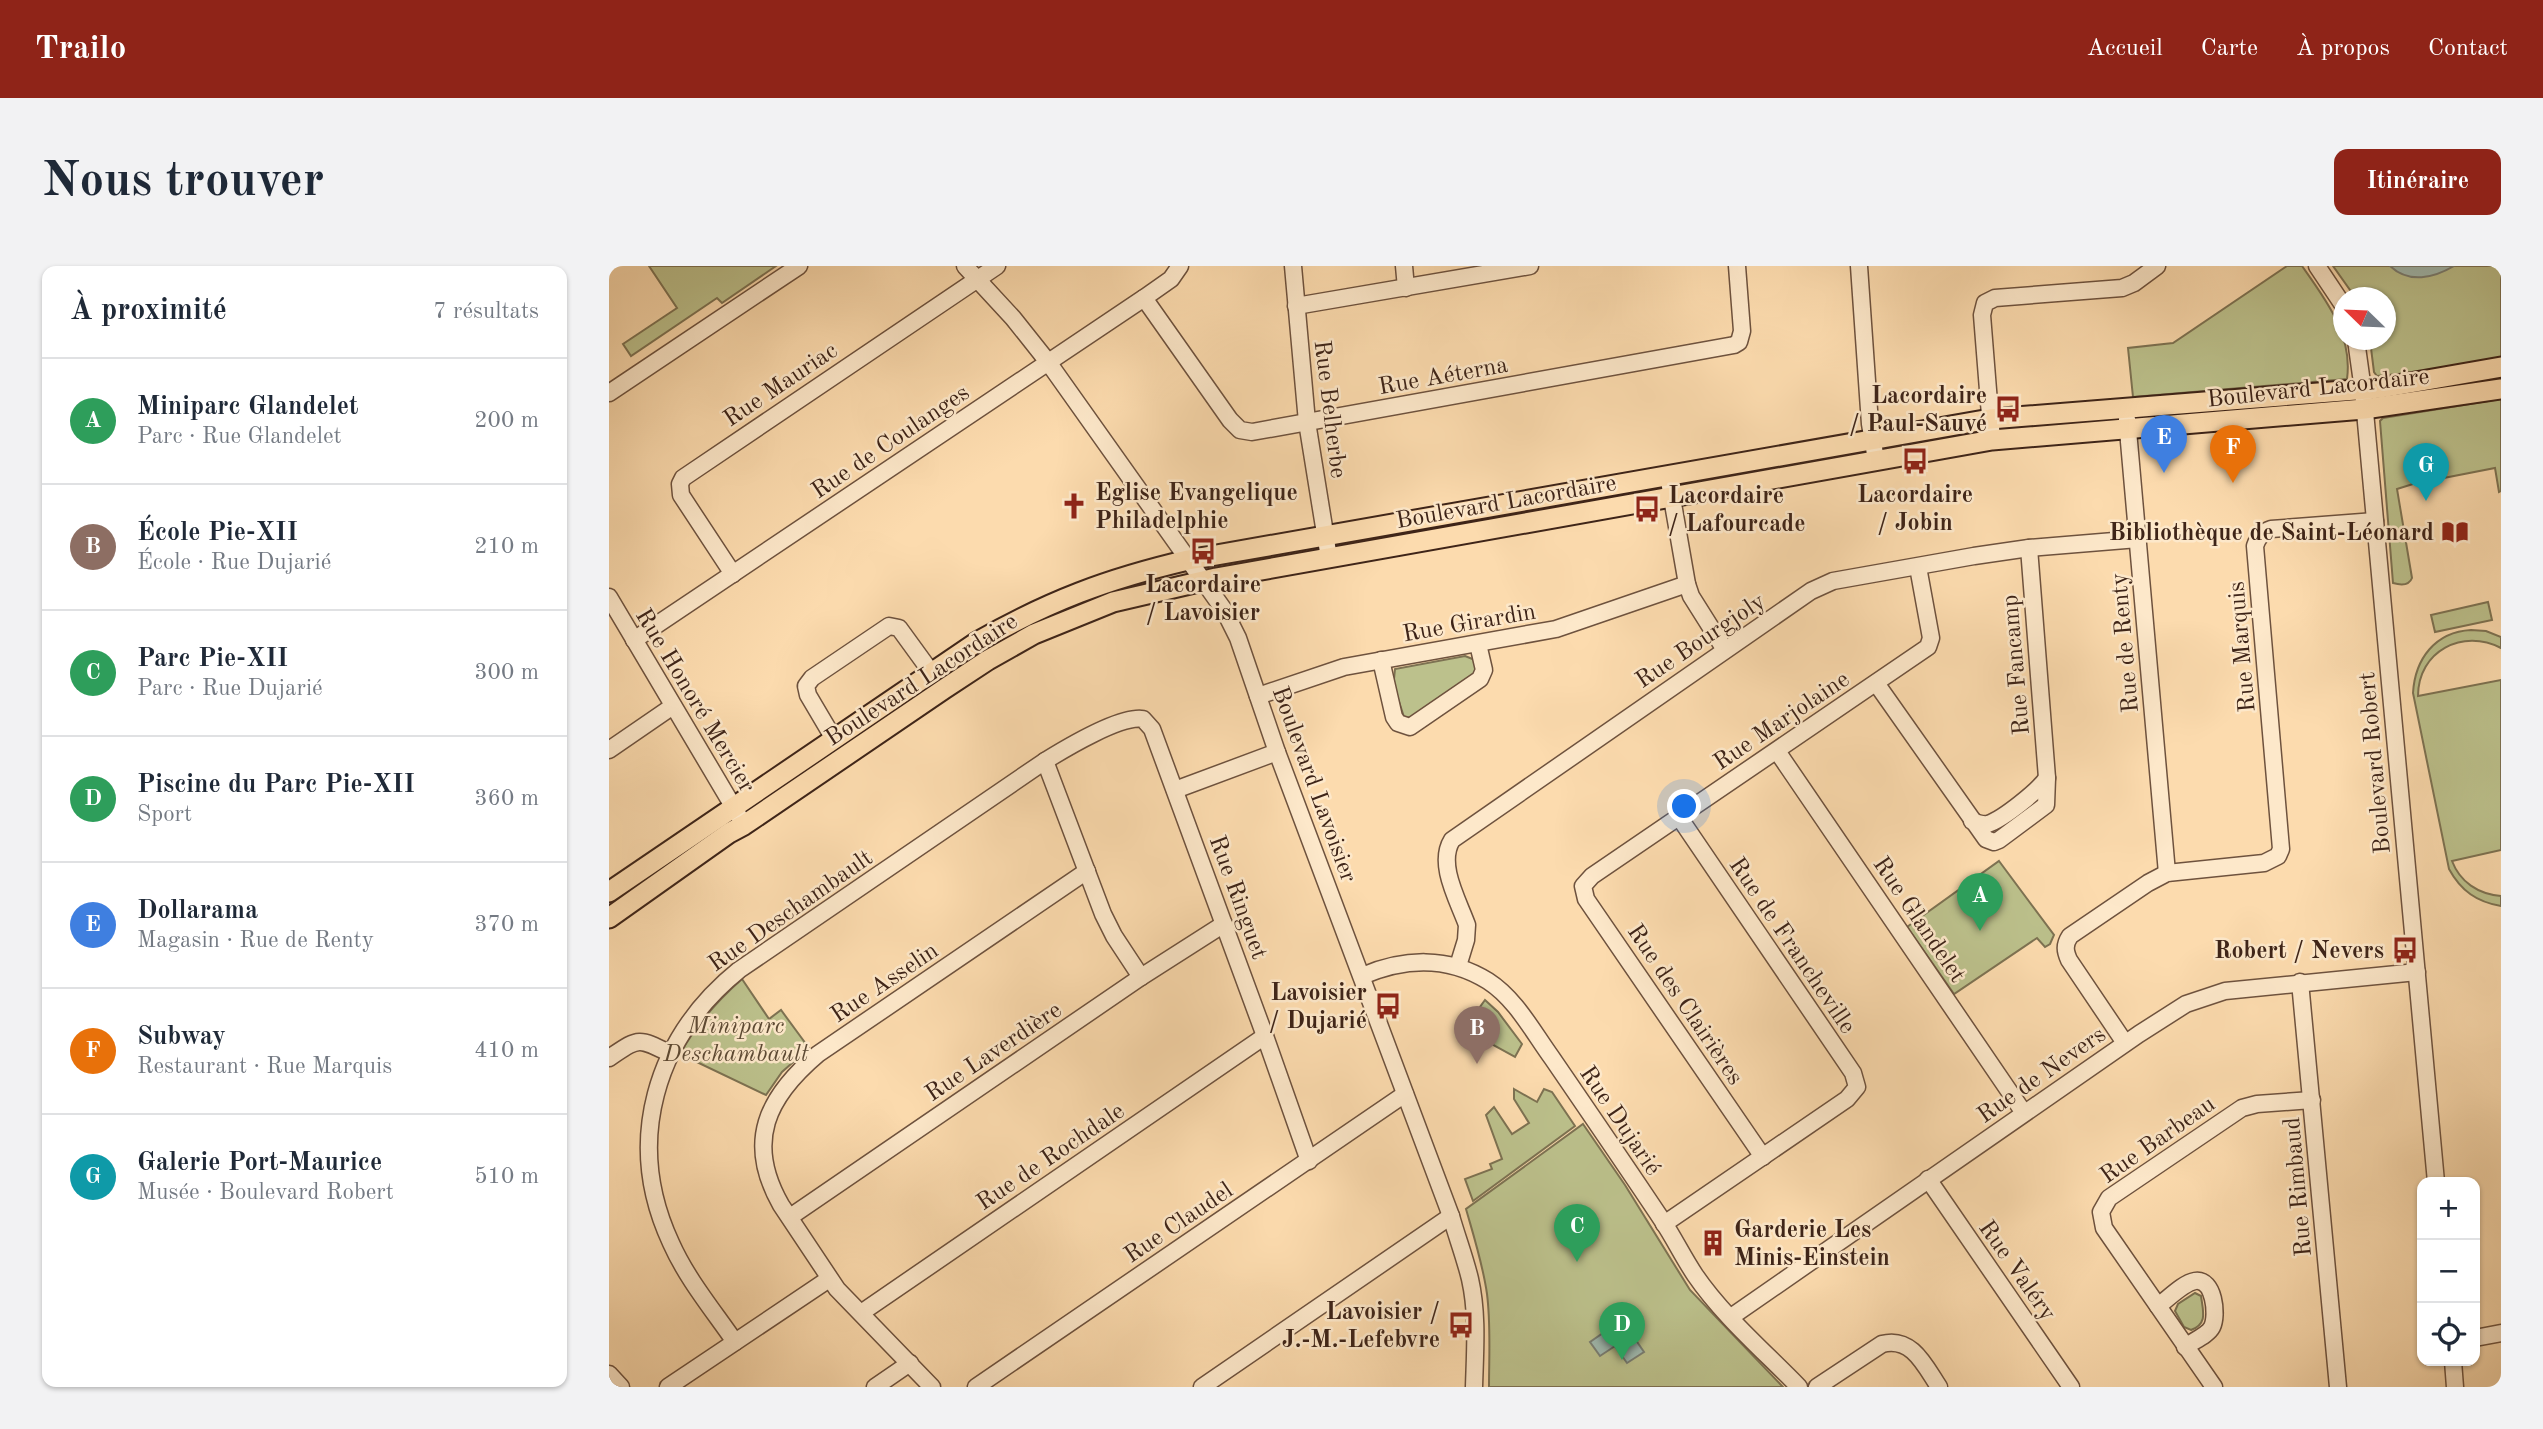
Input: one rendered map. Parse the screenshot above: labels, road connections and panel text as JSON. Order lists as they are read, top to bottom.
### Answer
{
  "streets": {
    "main road": ["Boulevard Lacordaire"],
    "street": [
      "Rue Aéterna",
      "Rue Mauriac",
      "Rue Belherbe",
      "Rue de Coulanges",
      "Rue Girardin",
      "Rue Bourgjoly",
      "Rue de Renty",
      "Rue Marquis",
      "Rue Fancamp",
      "Rue Honoré Mercier",
      "Rue Marjolaine",
      "Boulevard Robert",
      "Boulevard Lavoisier",
      "Rue Ringuet",
      "Rue Deschambault",
      "Rue Glandelet",
      "Rue de Francheville",
      "Rue Asselin",
      "Rue des Clairières",
      "Rue Laverdière",
      "Rue de Nevers",
      "Rue Dujarié",
      "Rue Barbeau",
      "Rue de Rochdale",
      "Rue Rimbaud",
      "Rue Claudel",
      "Rue Valéry"
    ]
  },
  "crossings": [
    ["Rue Aéterna", "Rue Belherbe"],
    ["Rue Aéterna", "Rue de Coulanges"],
    ["Rue Mauriac", "Rue de Coulanges"],
    ["Rue Mauriac", "Boulevard Lavoisier"],
    ["Boulevard Lacordaire", "Rue Belherbe"],
    ["Boulevard Lacordaire", "Rue de Renty"],
    ["Boulevard Lacordaire", "Rue Honoré Mercier"],
    ["Boulevard Lacordaire", "Boulevard Robert"],
    ["Boulevard Lacordaire", "Boulevard Lavoisier"],
    ["Rue de Coulanges", "Rue Honoré Mercier"],
    ["Rue de Coulanges", "Boulevard Lavoisier"],
    ["Rue Girardin", "Boulevard Lavoisier"],
    ["Rue Bourgjoly", "Rue de Renty"],
    ["Rue Bourgjoly", "Rue Fancamp"],
    ["Rue Bourgjoly", "Rue Marjolaine"],
    ["Rue Bourgjoly", "Rue Dujarié"],
    ["Rue de Renty", "Rue Marquis"],
    ["Rue Marquis", "Boulevard Robert"],
    ["Rue Marjolaine", "Rue Glandelet"],
    ["Rue Marjolaine", "Rue de Francheville"],
    ["Rue Marjolaine", "Rue des Clairières"],
    ["Boulevard Robert", "Rue de Nevers"],
    ["Boulevard Lavoisier", "Rue Dujarié"],
    ["Boulevard Lavoisier", "Rue Claudel"],
    ["Rue Ringuet", "Rue Deschambault"],
    ["Rue Ringuet", "Rue Laverdière"],
    ["Rue Ringuet", "Rue de Rochdale"],
    ["Rue Ringuet", "Rue Claudel"],
    ["Rue Glandelet", "Rue de Nevers"],
    ["Rue de Francheville", "Rue des Clairières"],
    ["Rue Asselin", "Rue Laverdière"],
    ["Rue Asselin", "Rue de Rochdale"],
    ["Rue de Nevers", "Rue Dujarié"],
    ["Rue de Nevers", "Rue Rimbaud"],
    ["Rue de Nevers", "Rue Valéry"],
    ["Rue Barbeau", "Rue Rimbaud"]
  ],
  "parks": ["Miniparc Deschambault"],
  "places": {
    "bus stop": [
      "Lacordaire / Paul-Sauvé",
      "Lacordaire / Jobin",
      "Lacordaire / Lafourcade",
      "Lacordaire / Lavoisier",
      "Robert / Nevers",
      "Lavoisier / Dujarié",
      "Lavoisier / J.-M.-Lefebvre"
    ],
    "church": ["Eglise Evangelique Philadelphie"],
    "library": ["Bibliothèque de Saint-Léonard"],
    "building": ["Garderie Les Minis-Einstein"]
  },
  "north": "top left",
  "page": {
    "header": "Trailo",
    "nav": [
      "Accueil",
      "Carte",
      "À propos",
      "Contact"
    ],
    "buttons": "Itinéraire",
    "title": "Nous trouver",
    "heading": ["À proximité", "7 résultats"],
    "list": [
      {
        "mark": "A",
        "name": "Miniparc Glandelet",
        "note": "Parc · Rue Glandelet",
        "value": "200 m"
      },
      {
        "mark": "B",
        "name": "École Pie-XII",
        "note": "École · Rue Dujarié",
        "value": "210 m"
      },
      {
        "mark": "C",
        "name": "Parc Pie-XII",
        "note": "Parc · Rue Dujarié",
        "value": "300 m"
      },
      {
        "mark": "D",
        "name": "Piscine du Parc Pie-XII",
        "note": "Sport",
        "value": "360 m"
      },
      {
        "mark": "E",
        "name": "Dollarama",
        "note": "Magasin · Rue de Renty",
        "value": "370 m"
      },
      {
        "mark": "F",
        "name": "Subway",
        "note": "Restaurant · Rue Marquis",
        "value": "410 m"
      },
      {
        "mark": "G",
        "name": "Galerie Port-Maurice",
        "note": "Musée · Boulevard Robert",
        "value": "510 m"
      }
    ],
    "pins": [
      "E",
      "F",
      "G",
      "A",
      "B",
      "C",
      "D"
    ],
    "map_buttons": ["+", "−"]
  }
}
